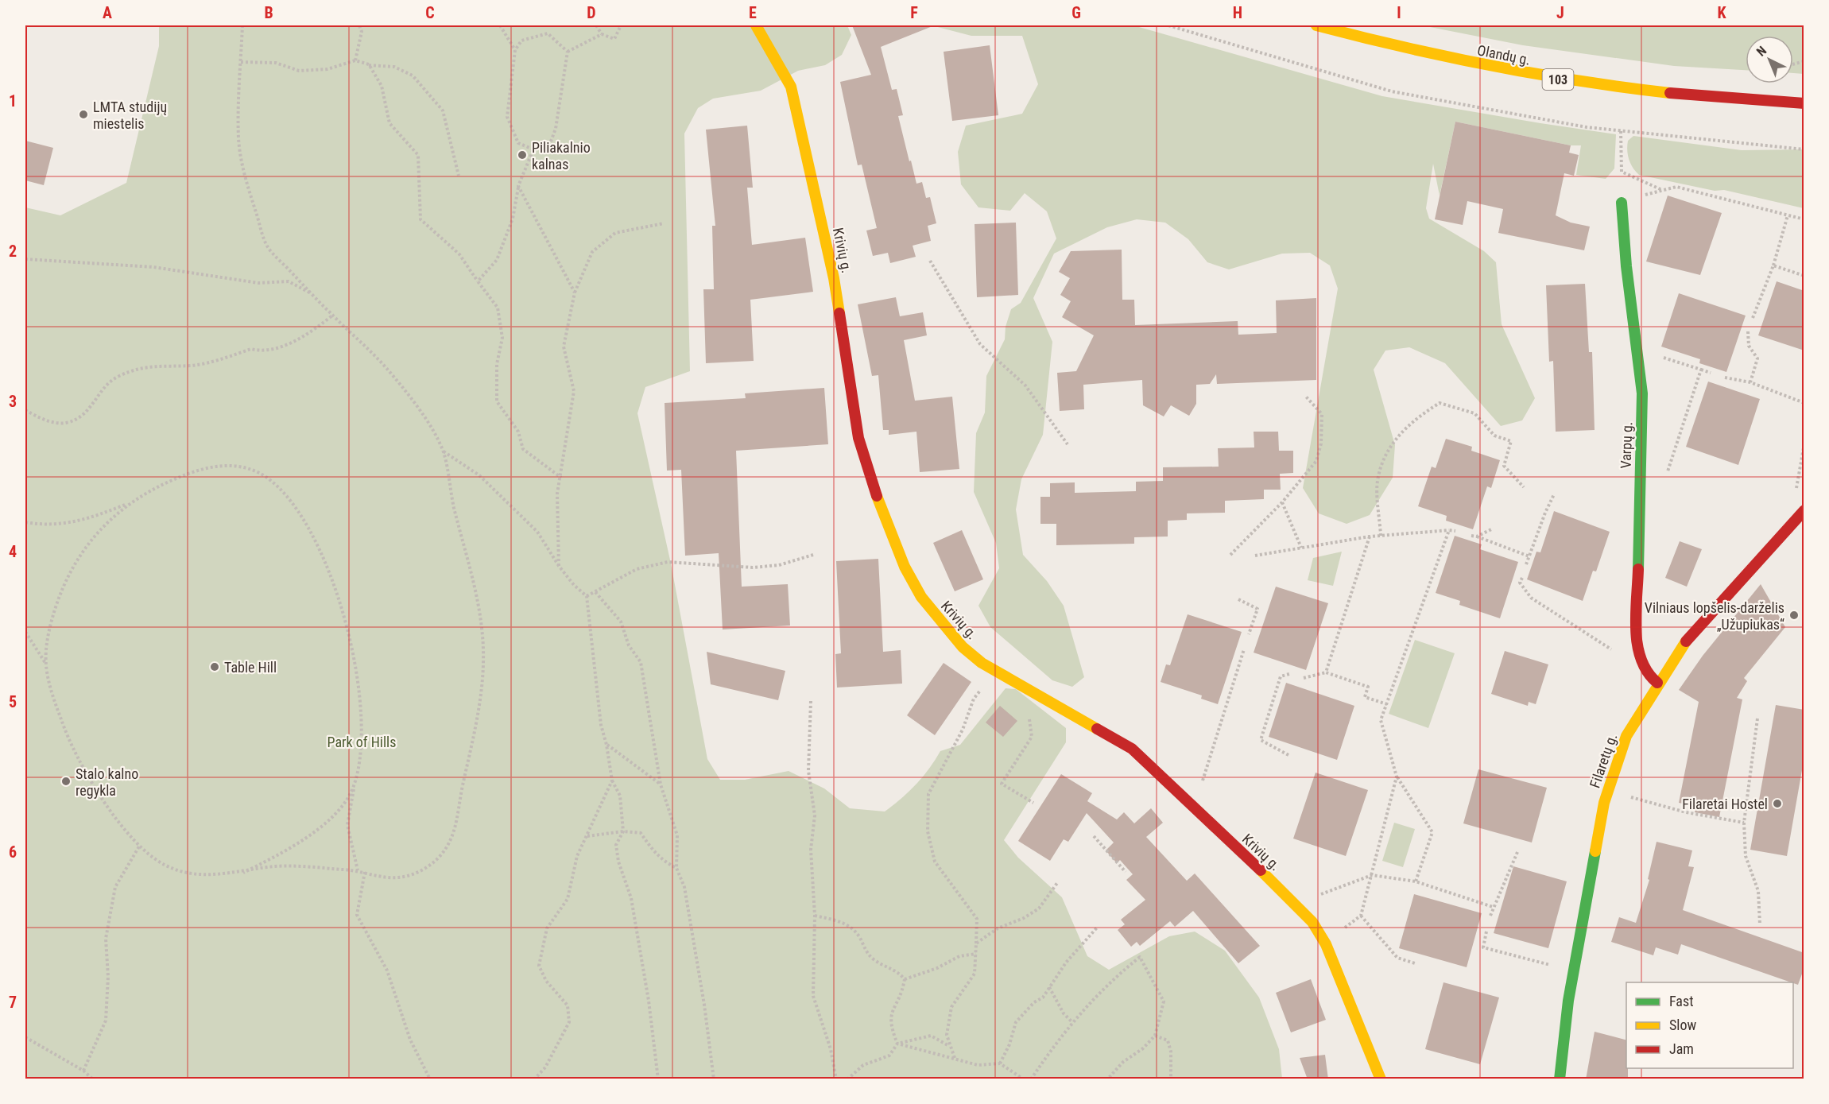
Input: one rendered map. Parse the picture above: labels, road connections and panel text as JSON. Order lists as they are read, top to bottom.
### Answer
{
  "streets": {
    "street": [
      "Olandų g.",
      "103",
      "Krivių g.",
      "Varpų g.",
      "Filaretų g."
    ]
  },
  "crossings": [
    ["Varpų g.", "Filaretų g."]
  ],
  "parks": ["Park of Hills"],
  "places": [
    "LMTA studijų miestelis",
    "Piliakalnio kalnas",
    "Vilniaus lopšelis-darželis „Užupiukas“",
    "Table Hill",
    "Stalo kalno regykla",
    "Filaretai Hostel"
  ],
  "legend": ["Fast", "Slow", "Jam"],
  "north": "top left",
  "grid": {
    "columns": [
      "A",
      "B",
      "C",
      "D",
      "E",
      "F",
      "G",
      "H",
      "I",
      "J",
      "K"
    ],
    "rows": [
      "1",
      "2",
      "3",
      "4",
      "5",
      "6",
      "7"
    ]
  }
}
